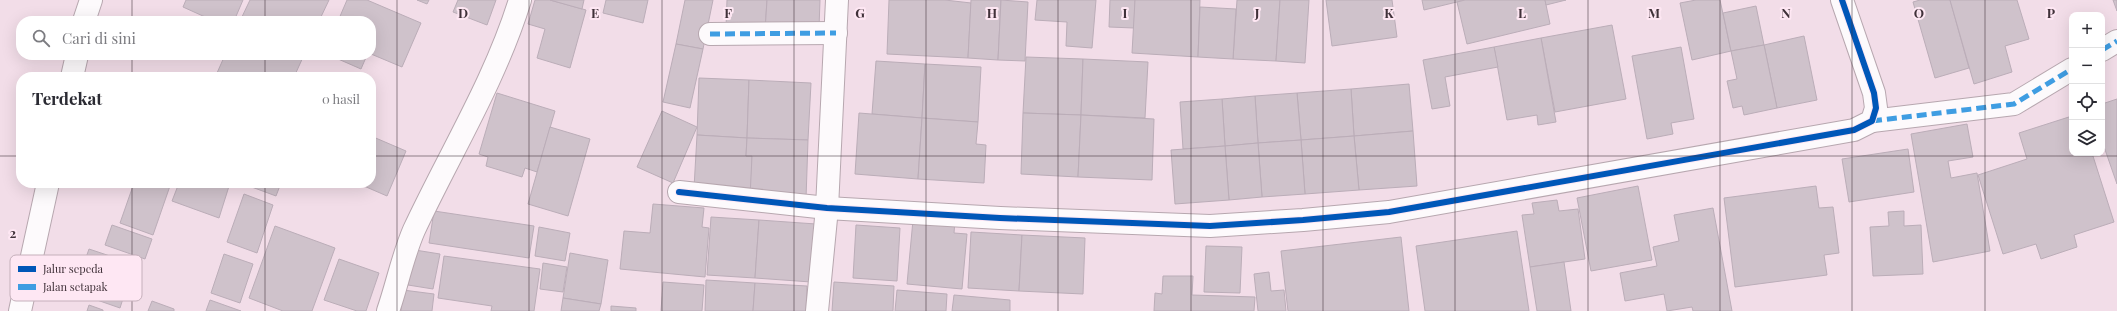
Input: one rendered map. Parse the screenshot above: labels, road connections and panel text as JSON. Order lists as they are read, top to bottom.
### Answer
{
  "legend": ["Jalur sepeda", "Jalan setapak"],
  "page": {
    "map_buttons": ["+", "−"],
    "search": "Cari di sini",
    "heading": ["Terdekat", "0 hasil"]
  },
  "grid": {
    "columns": [
      "D",
      "E",
      "F",
      "G",
      "H",
      "I",
      "J",
      "K",
      "L",
      "M",
      "N",
      "O",
      "P"
    ],
    "rows": ["2"]
  }
}
